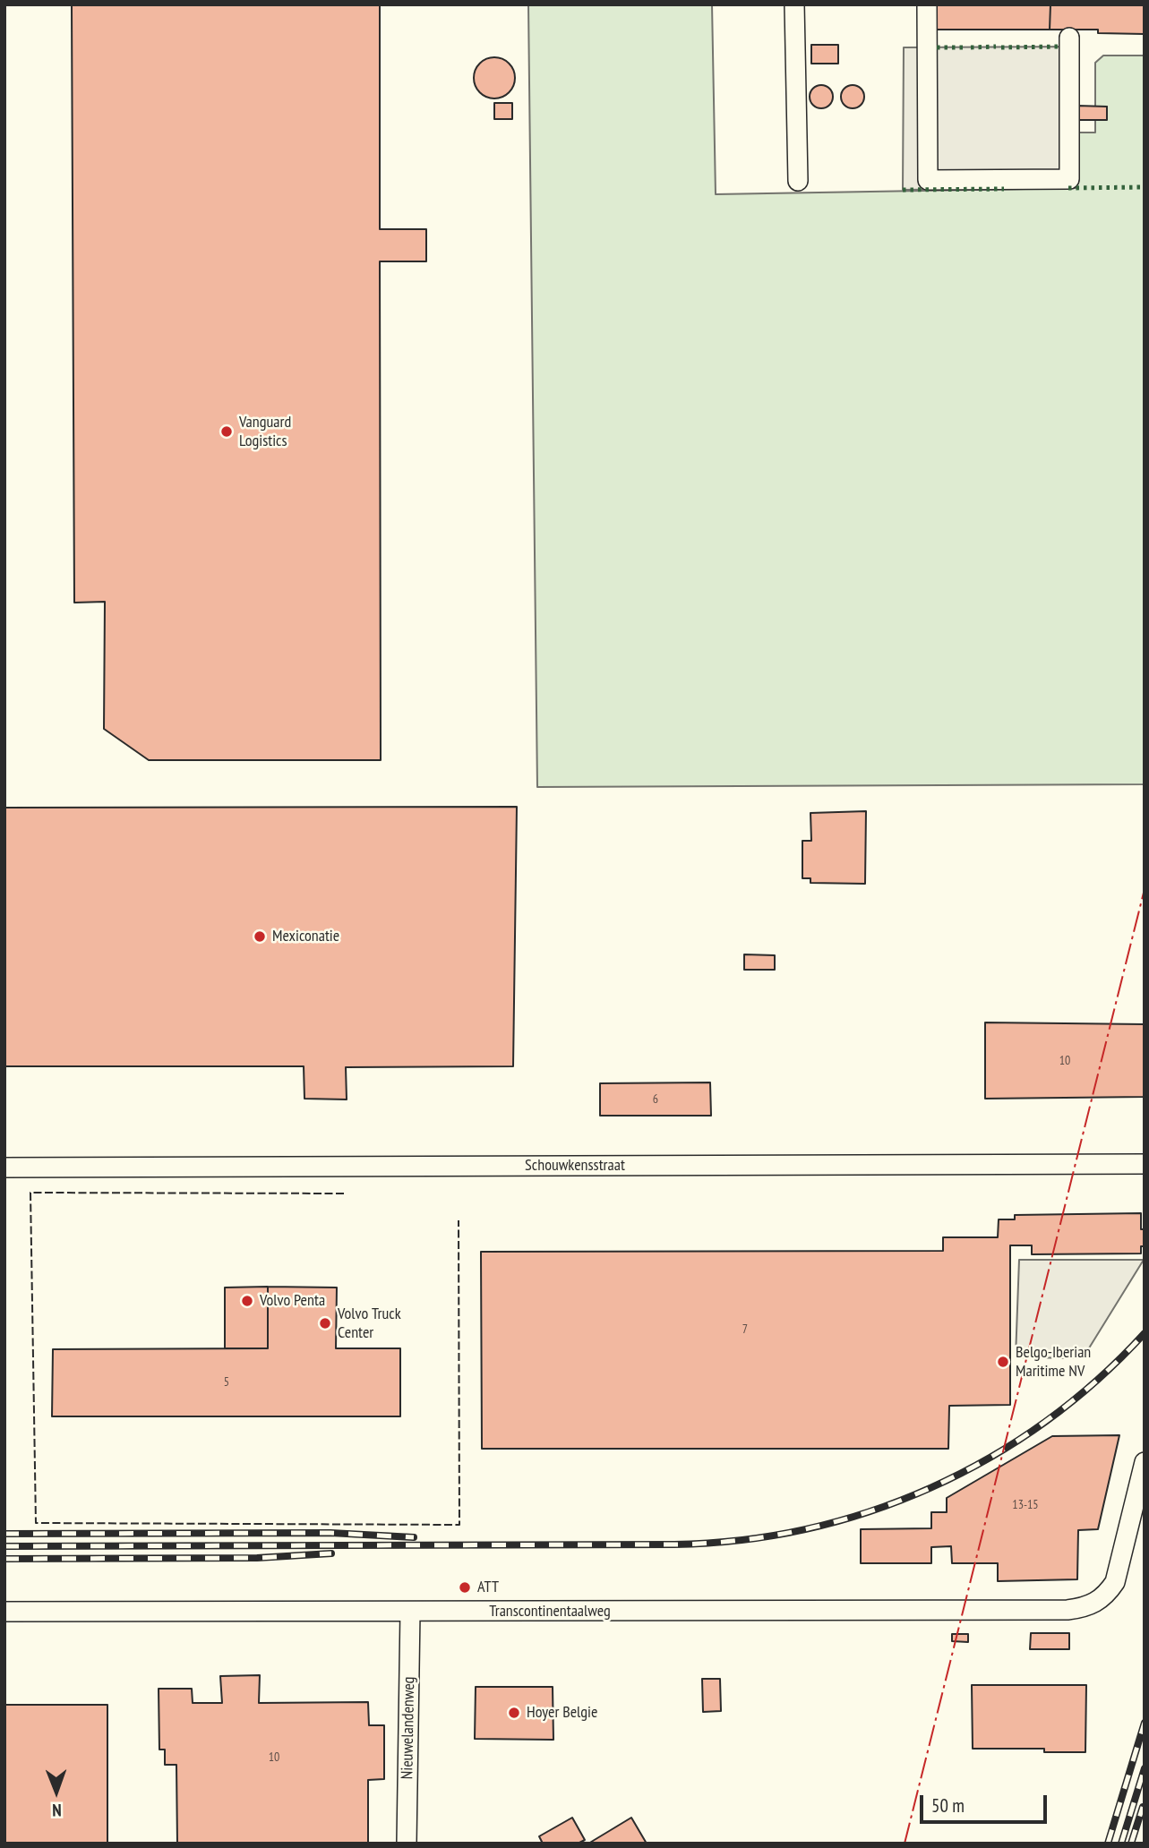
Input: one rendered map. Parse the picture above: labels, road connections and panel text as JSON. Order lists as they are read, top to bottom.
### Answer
{
  "streets": {
    "street": ["Schouwkensstraat", "Transcontinentaalweg", "Nieuwelandenweg"]
  },
  "crossings": [
    ["Transcontinentaalweg", "Nieuwelandenweg"]
  ],
  "places": [
    "Vanguard Logistics",
    "Mexiconatie",
    "Volvo Penta",
    "Volvo Truck Center",
    "Belgo-Iberian Maritime NV",
    "ATT",
    "Hoyer Belgie"
  ],
  "house_numbers": [
    "10",
    "6",
    "7",
    "5",
    "13-15",
    "10"
  ],
  "scale_bar": "50 m",
  "north": "bottom"
}
